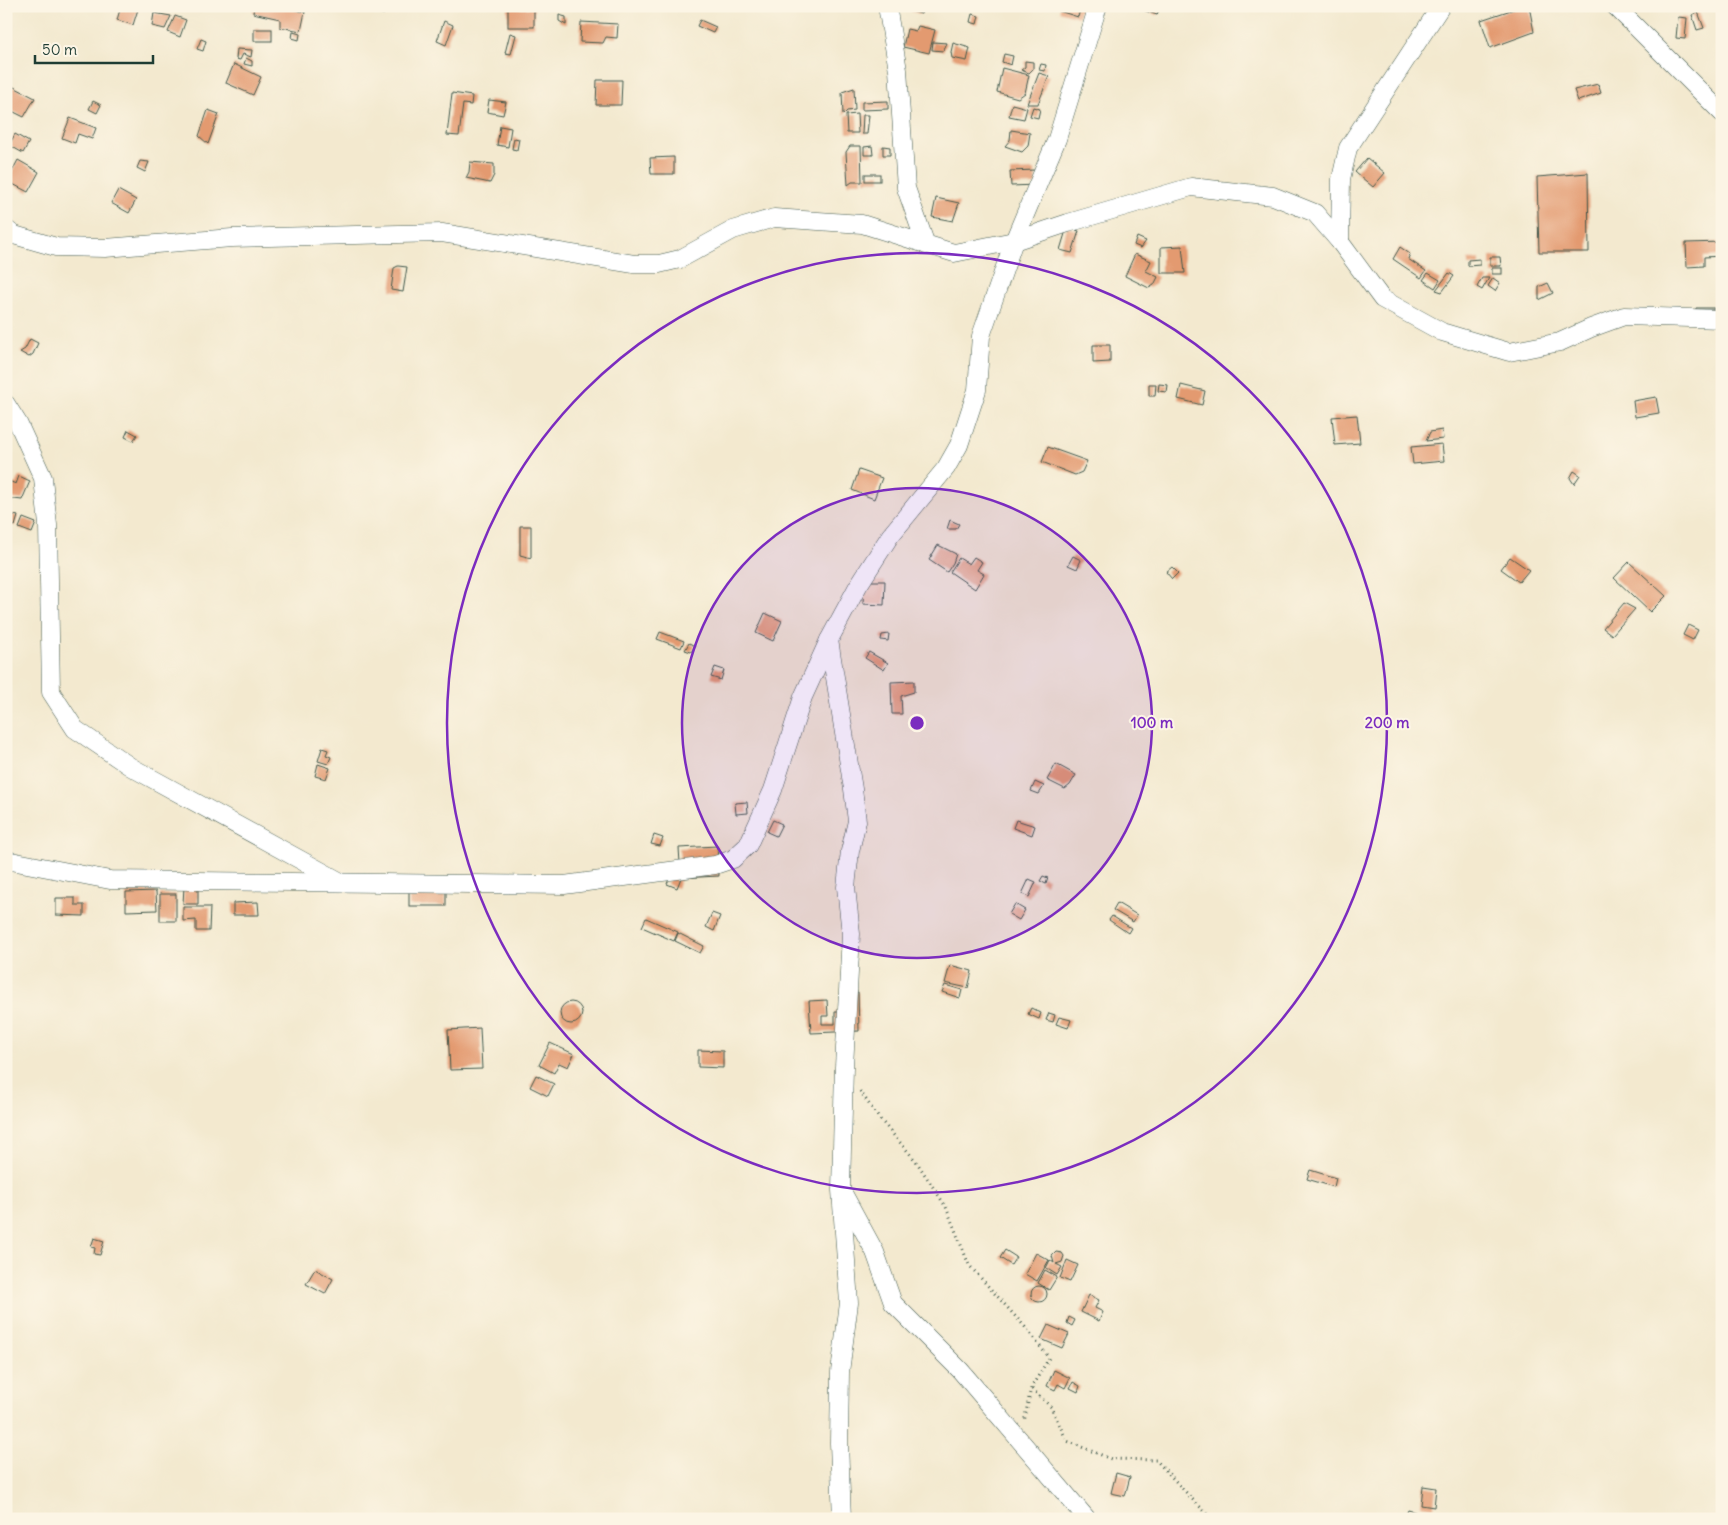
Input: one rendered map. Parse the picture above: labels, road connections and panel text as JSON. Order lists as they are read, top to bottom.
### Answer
{
  "scale_bar": "50 m",
  "rings": ["100 m", "200 m"]
}
